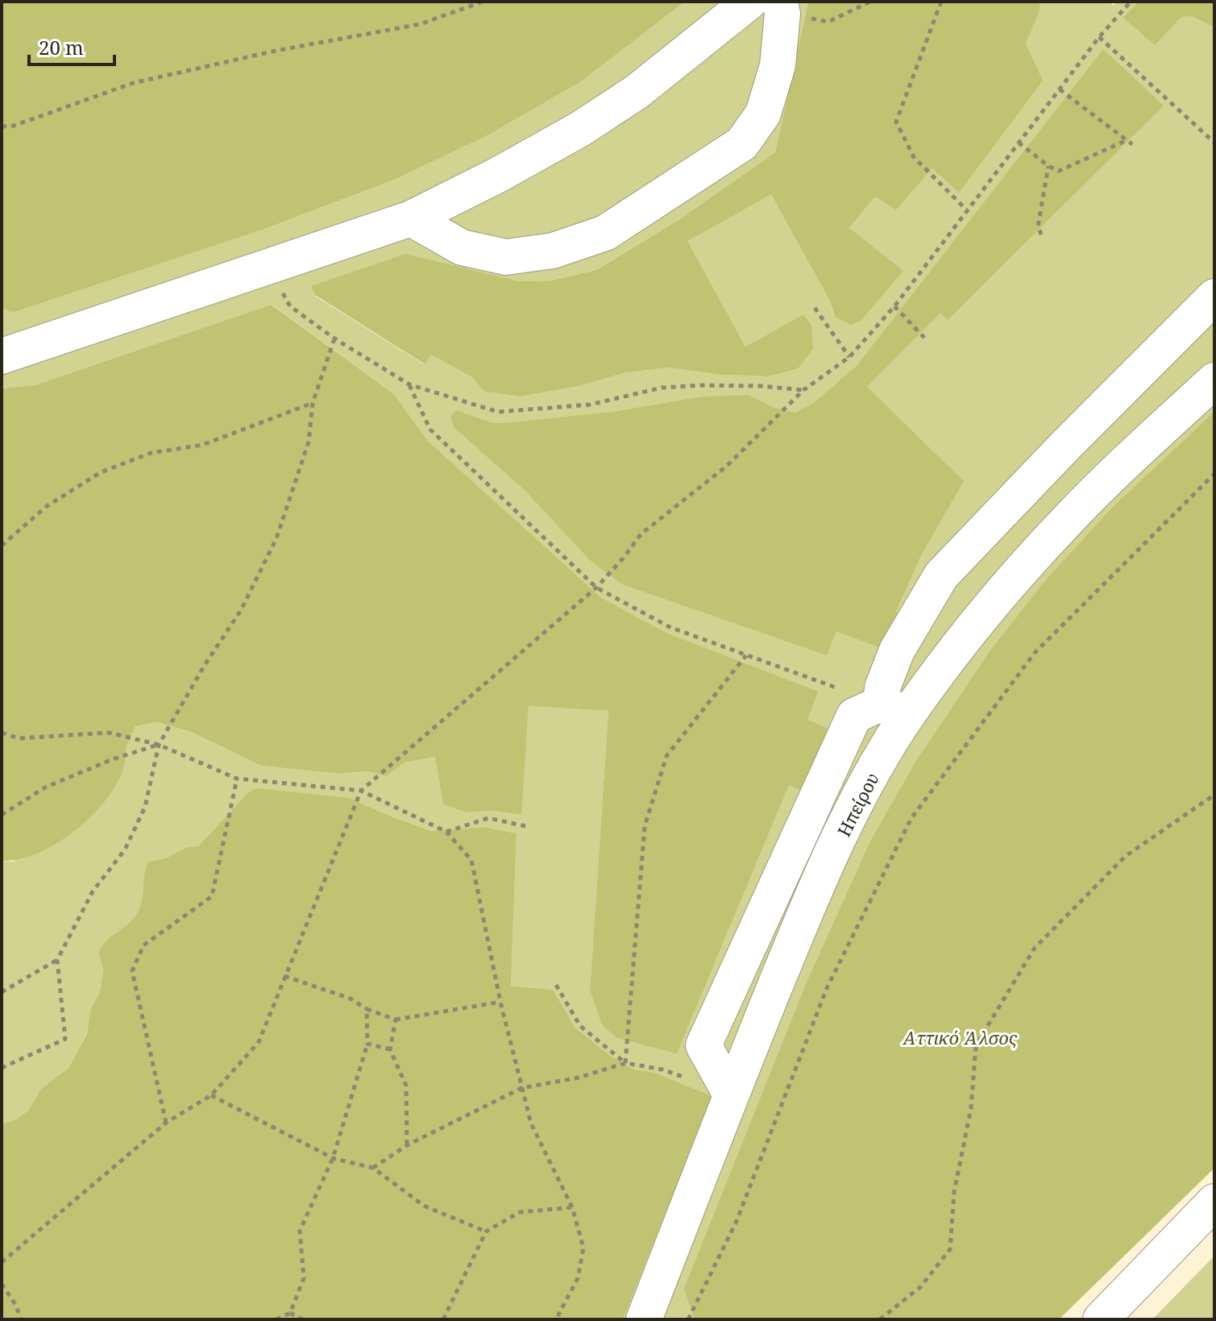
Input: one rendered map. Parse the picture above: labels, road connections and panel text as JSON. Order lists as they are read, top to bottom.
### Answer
{
  "streets": {
    "street": ["Ηπείρου"]
  },
  "parks": ["Αττικό Άλσος"],
  "scale_bar": "20 m"
}
